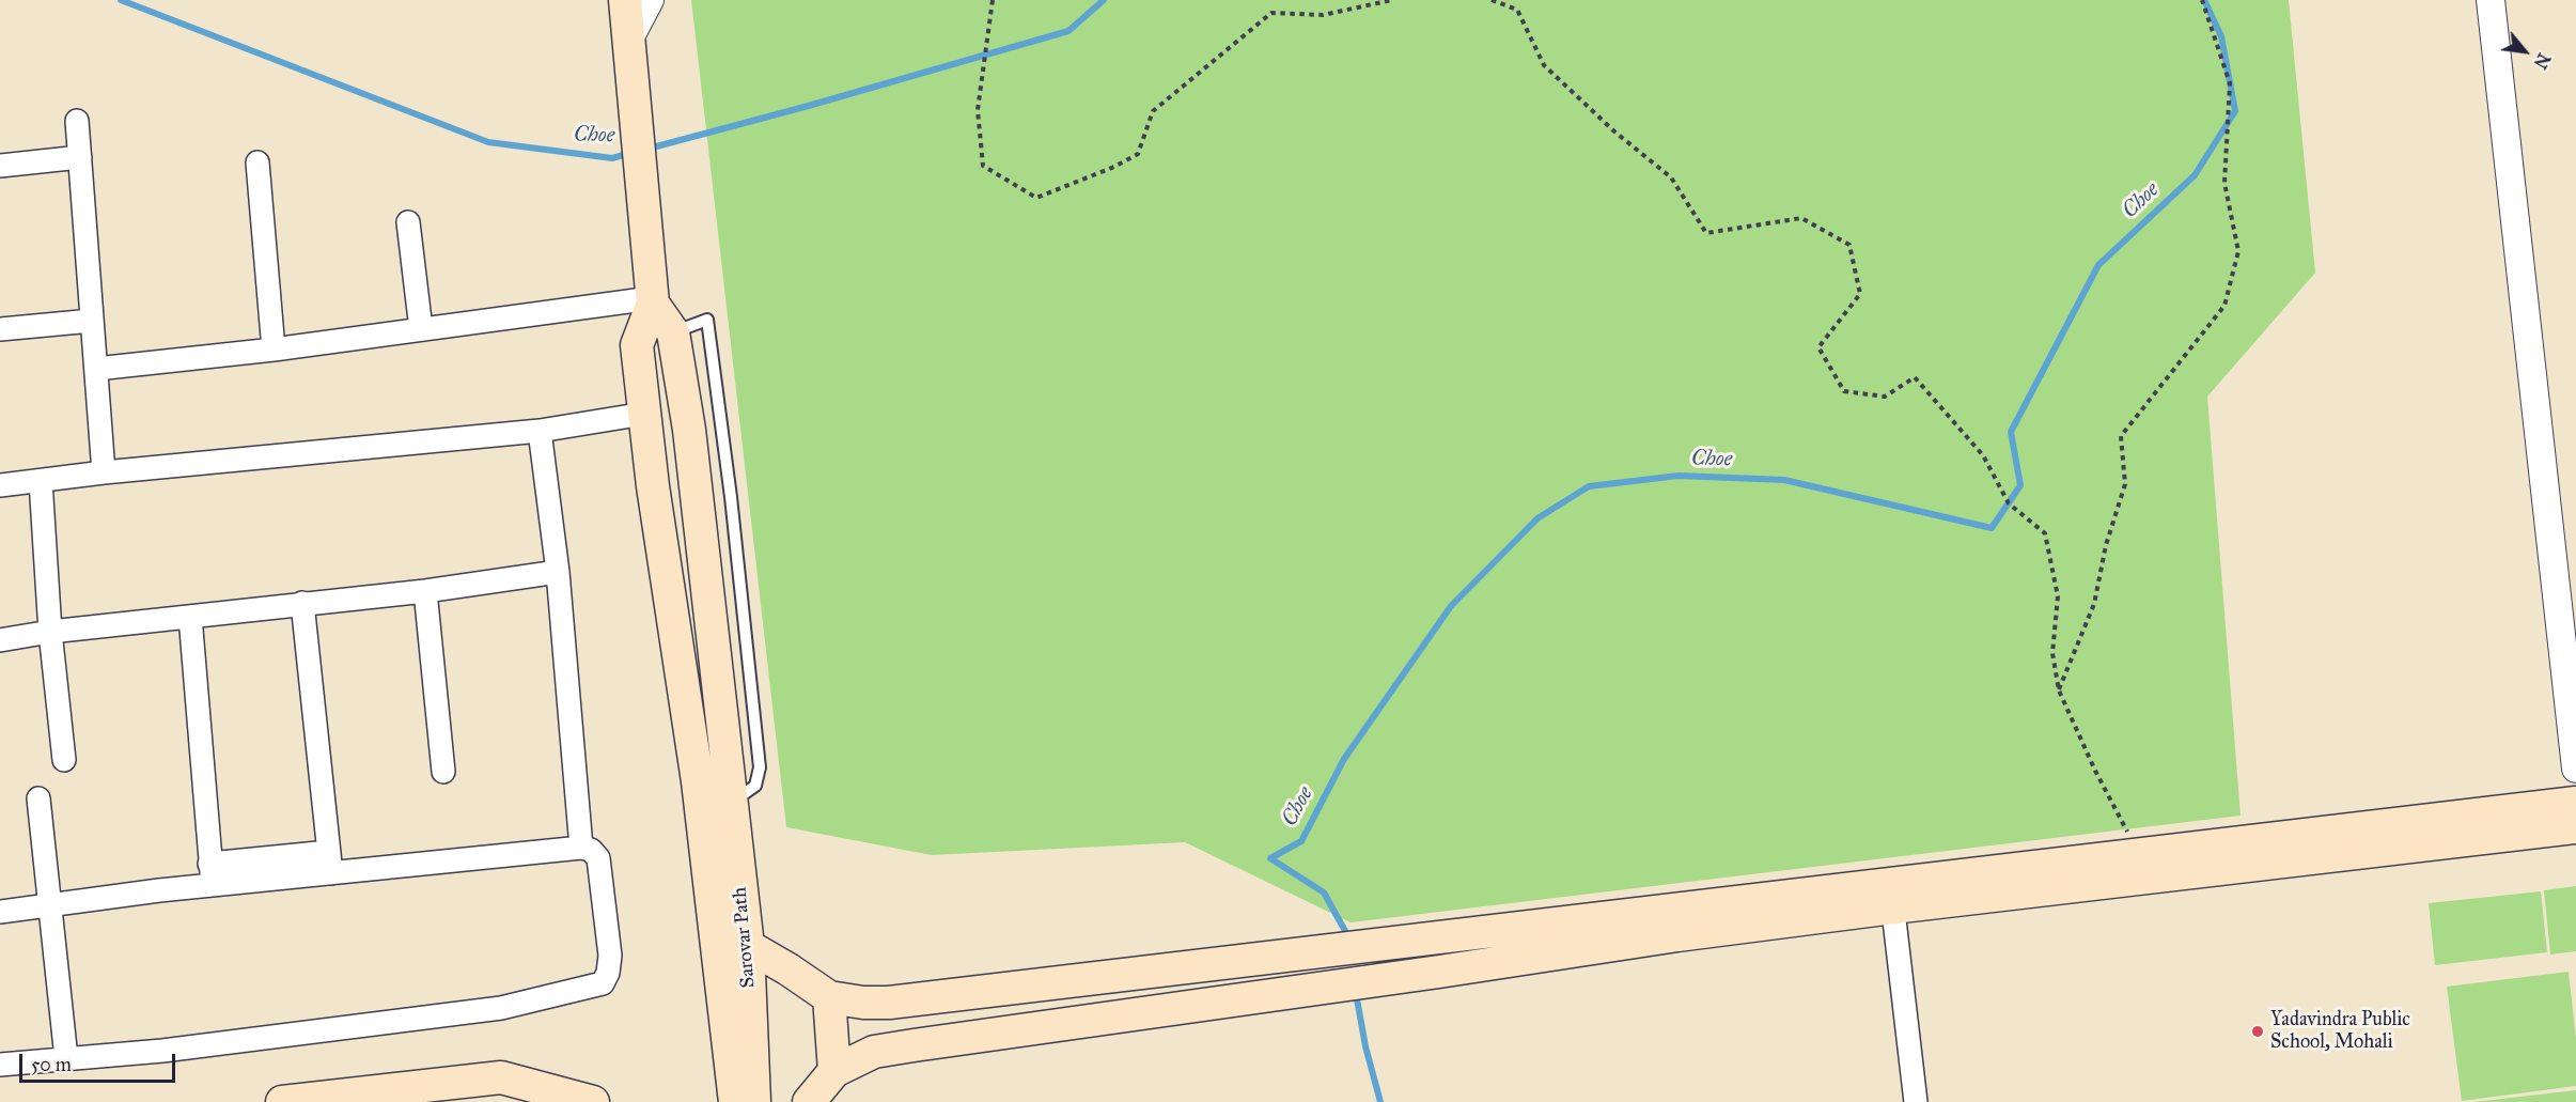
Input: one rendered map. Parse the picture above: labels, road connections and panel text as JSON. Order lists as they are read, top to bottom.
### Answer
{
  "streets": {
    "main road": ["Sarovar Path"]
  },
  "water": ["Choe"],
  "places": ["Yadavindra Public School, Mohali"],
  "scale_bar": "50 m",
  "north": "bottom right"
}
